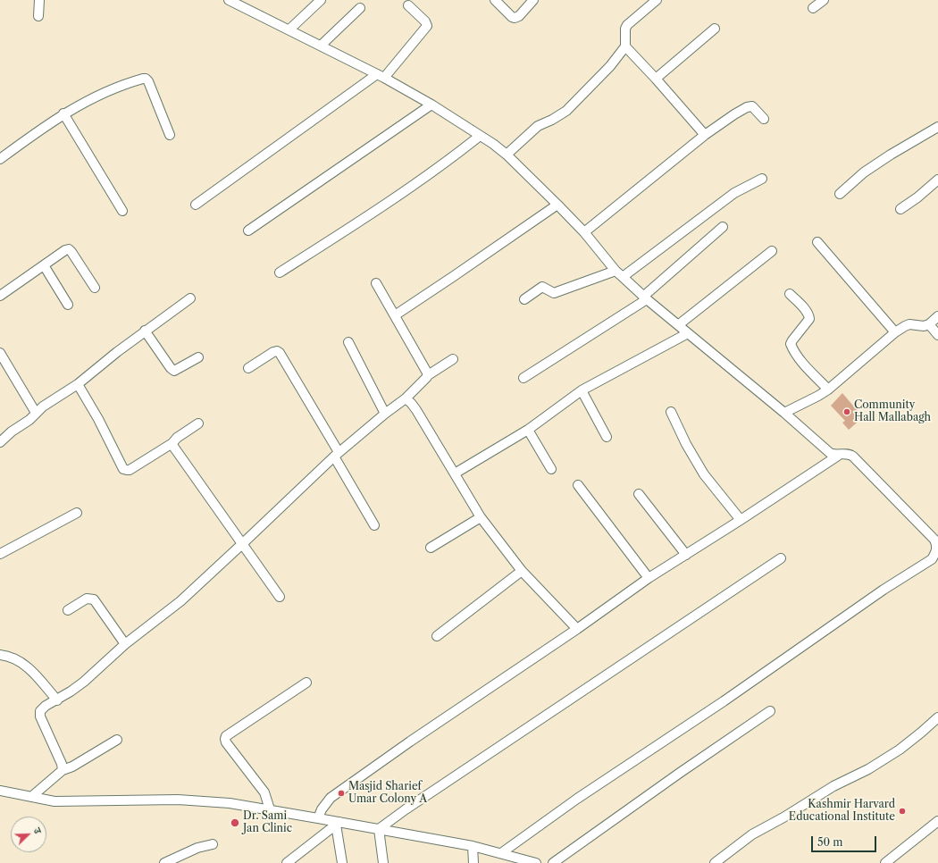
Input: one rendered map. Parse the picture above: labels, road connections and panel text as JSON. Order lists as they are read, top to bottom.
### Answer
{
  "places": [
    "Community Hall Mallabagh",
    "Masjid Sharief Umar Colony A",
    "Kashmir Harvard Educational Institute",
    "Dr. Sami Jan Clinic"
  ],
  "scale_bar": "50 m",
  "north": "top right"
}
